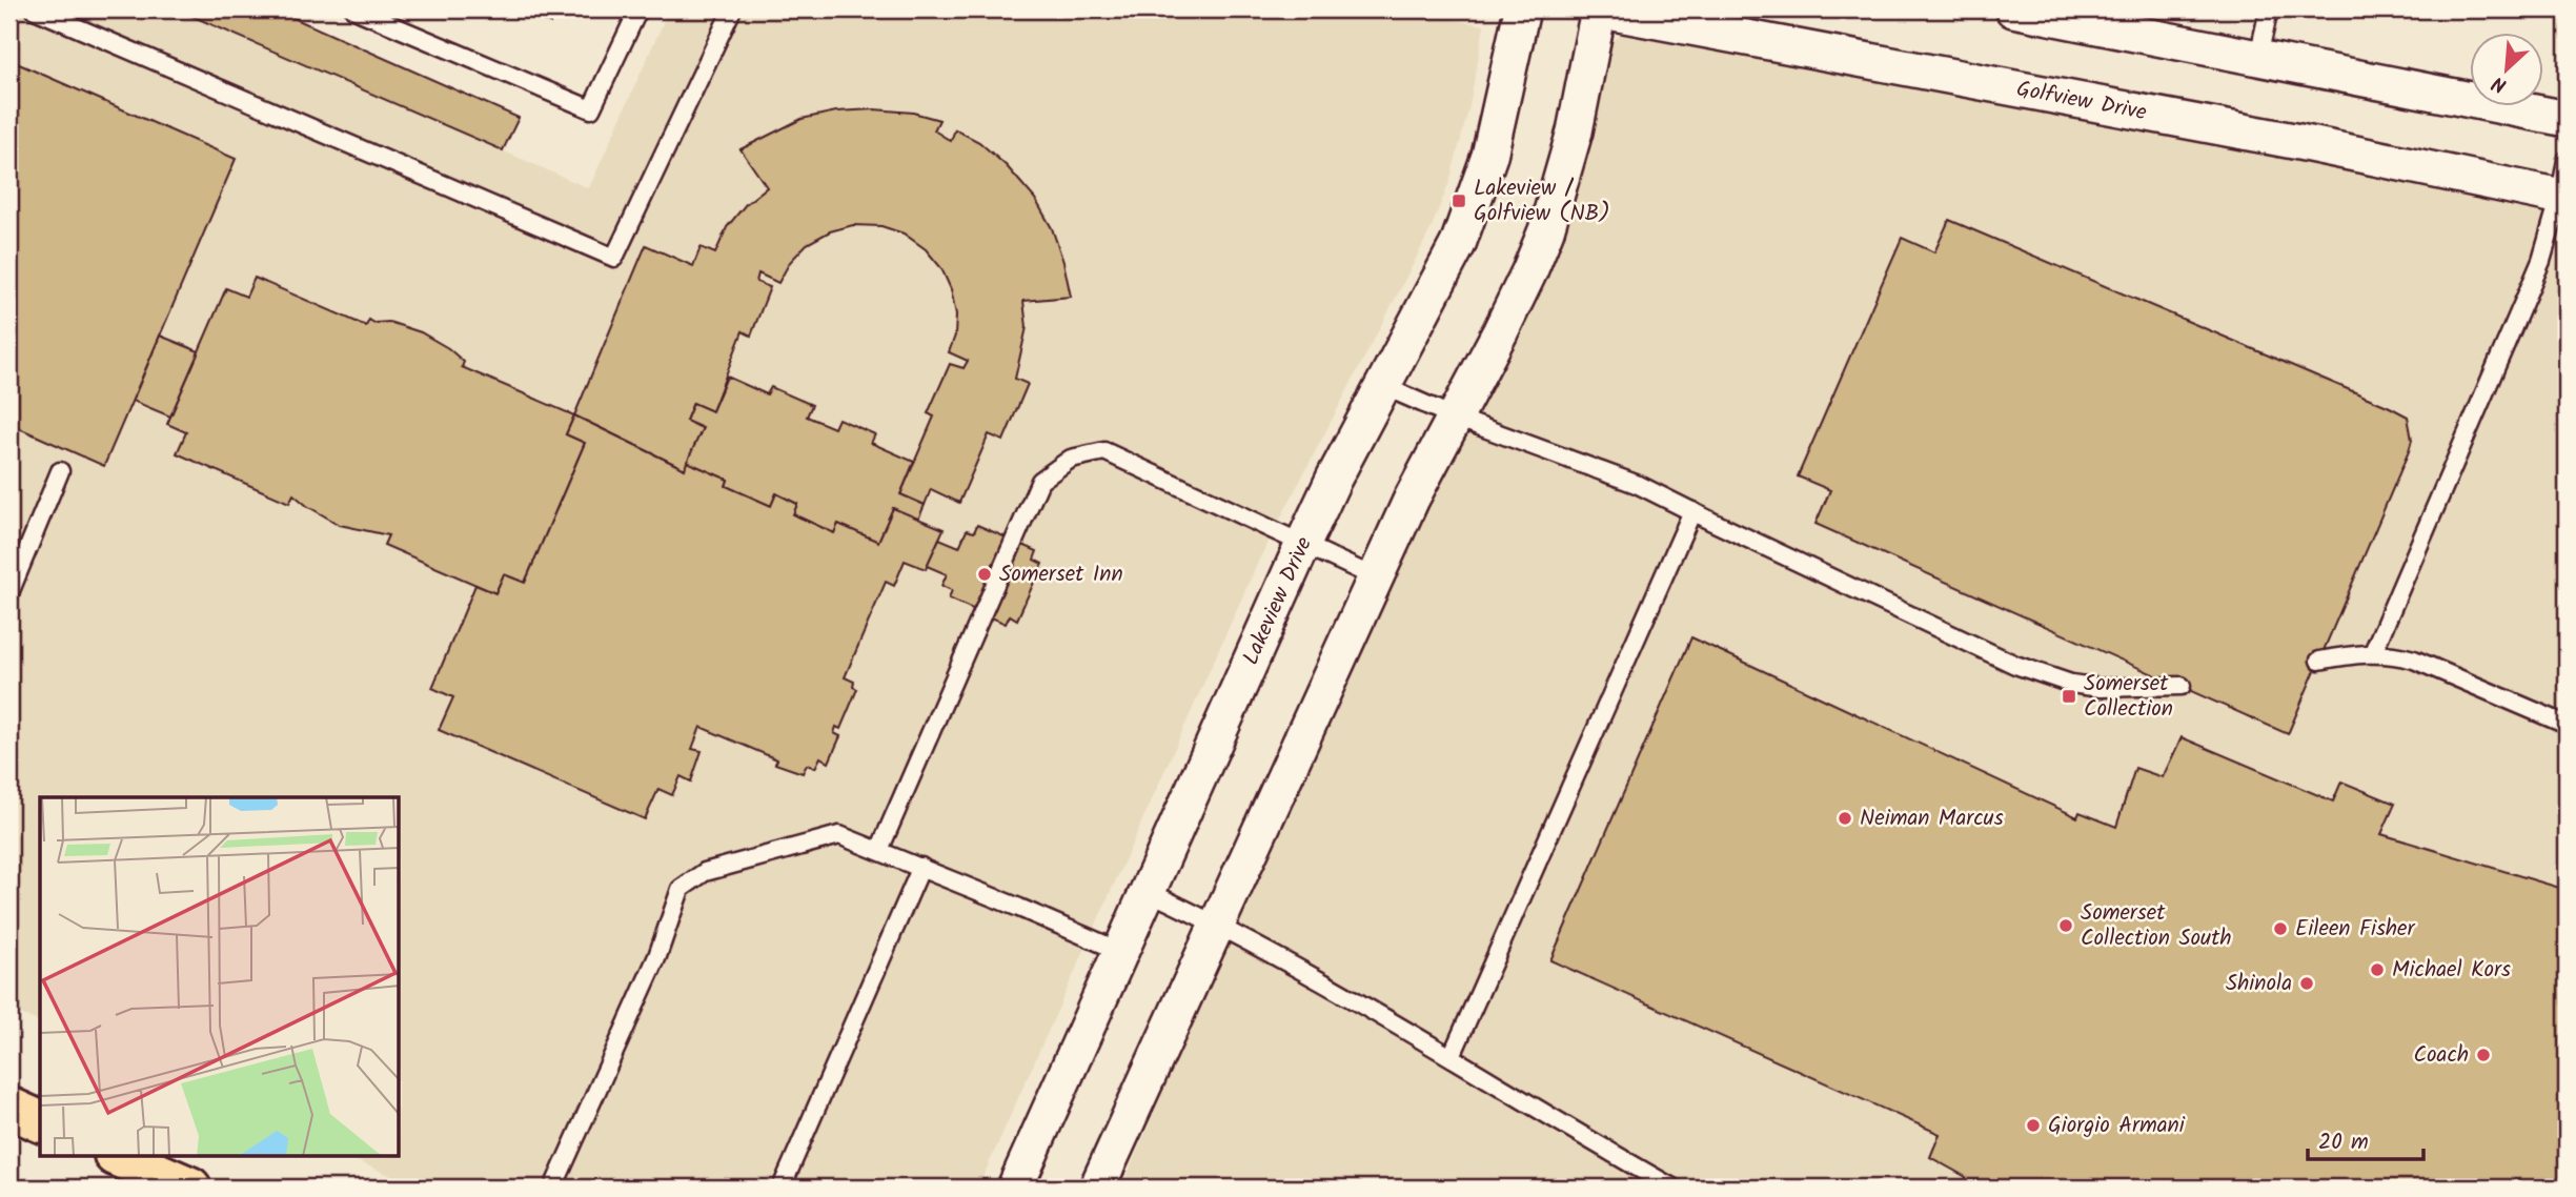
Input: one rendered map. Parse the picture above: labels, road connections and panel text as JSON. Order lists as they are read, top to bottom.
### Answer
{
  "streets": {
    "street": ["Golfview Drive", "Lakeview Drive"]
  },
  "places": {
    "transit": ["Lakeview / Golfview (NB)", "Somerset Collection"],
    "other": [
      "Somerset Inn",
      "Neiman Marcus",
      "Somerset Collection South",
      "Eileen Fisher",
      "Michael Kors",
      "Shinola",
      "Coach",
      "Giorgio Armani"
    ]
  },
  "scale_bar": "20 m",
  "north": "bottom left"
}
